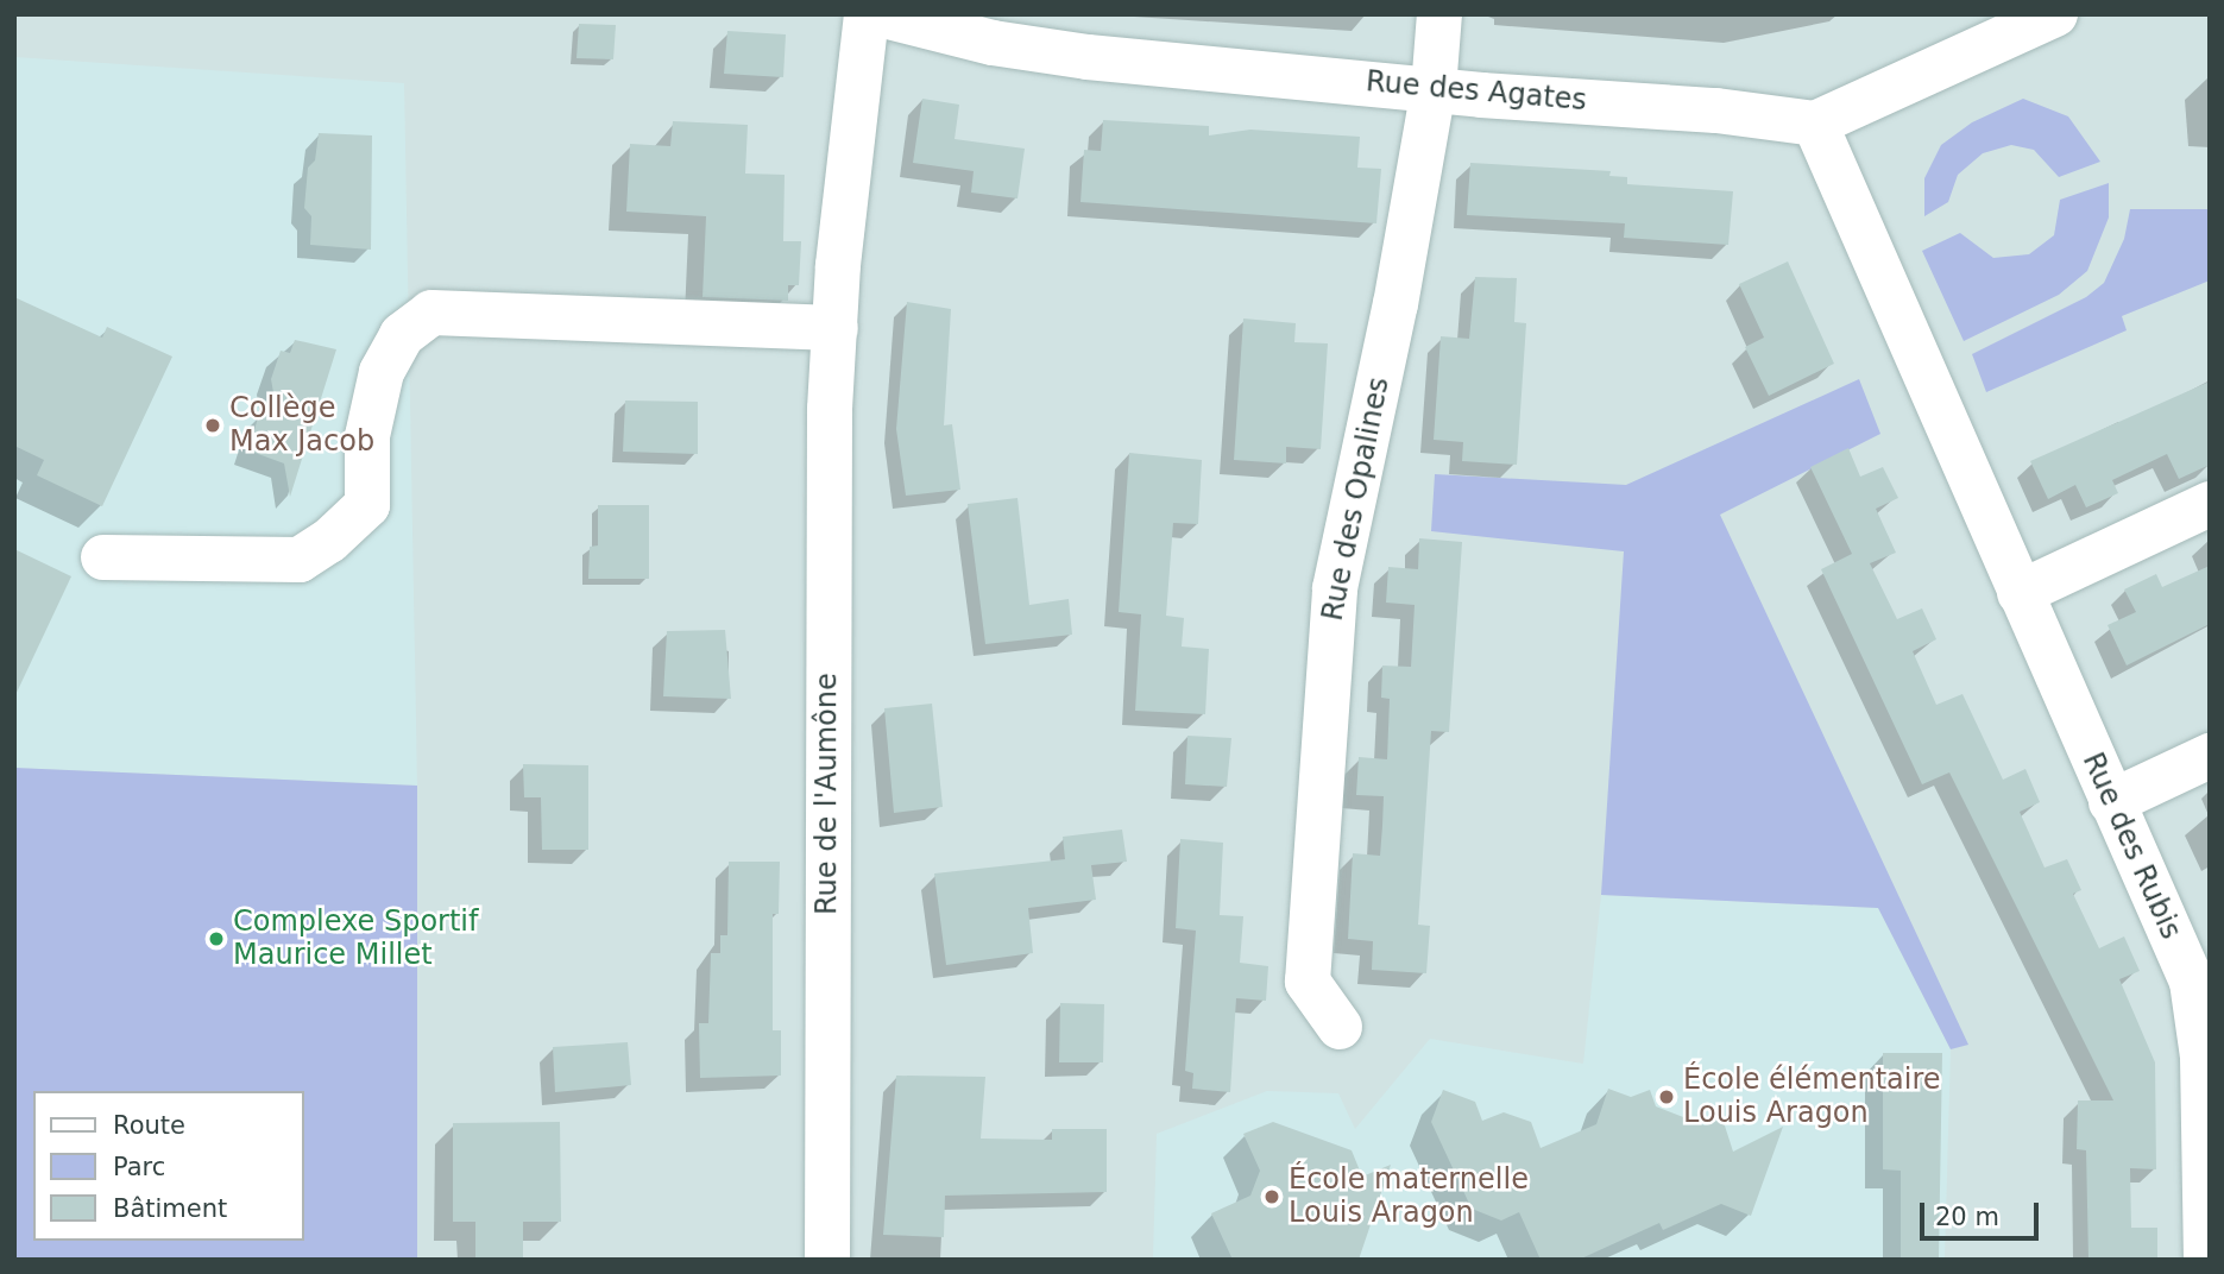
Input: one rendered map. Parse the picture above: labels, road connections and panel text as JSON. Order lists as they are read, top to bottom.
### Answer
{
  "streets": {
    "street": [
      "Rue des Agates",
      "Rue des Opalines",
      "Rue de l'Aumône",
      "Rue des Rubis"
    ]
  },
  "crossings": [
    ["Rue des Agates", "Rue des Opalines"],
    ["Rue des Agates", "Rue des Rubis"]
  ],
  "places": [
    "Collège Max Jacob",
    "Complexe Sportif Maurice Millet",
    "École élémentaire Louis Aragon",
    "École maternelle Louis Aragon"
  ],
  "legend": ["Route", "Parc", "Bâtiment"],
  "scale_bar": "20 m"
}
